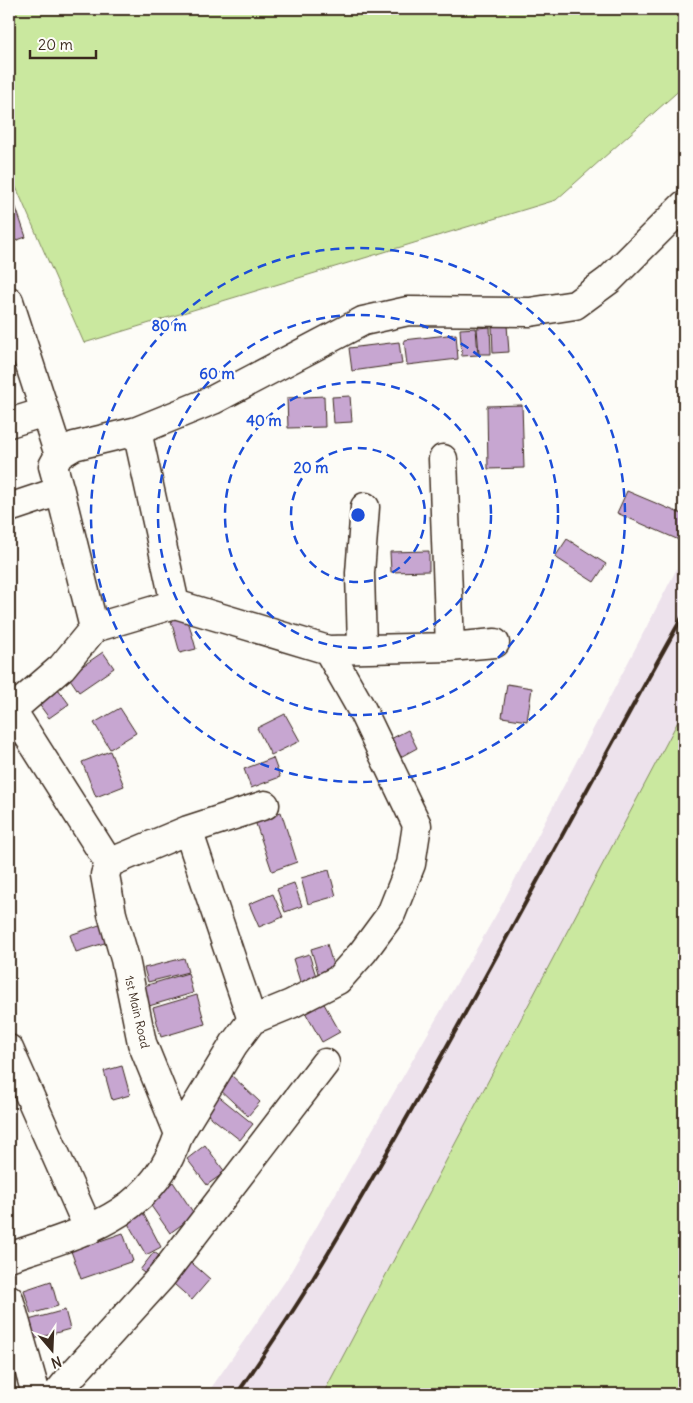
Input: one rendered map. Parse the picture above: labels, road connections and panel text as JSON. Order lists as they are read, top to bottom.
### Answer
{
  "streets": {
    "street": ["1st Main Road"]
  },
  "scale_bar": "20 m",
  "north": "bottom",
  "rings": [
    "80 m",
    "60 m",
    "40 m",
    "20 m"
  ]
}
